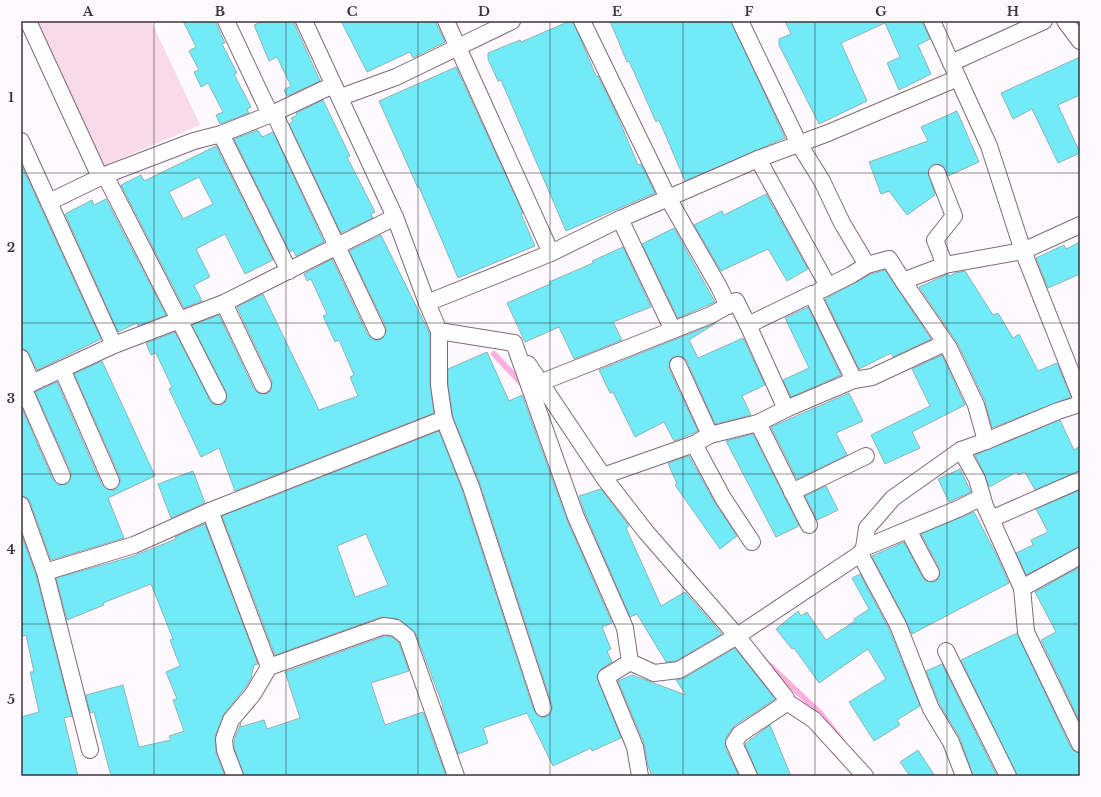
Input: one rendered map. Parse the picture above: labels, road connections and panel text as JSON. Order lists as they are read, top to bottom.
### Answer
{
  "grid": {
    "columns": [
      "A",
      "B",
      "C",
      "D",
      "E",
      "F",
      "G",
      "H"
    ],
    "rows": [
      "1",
      "2",
      "3",
      "4",
      "5"
    ]
  }
}
